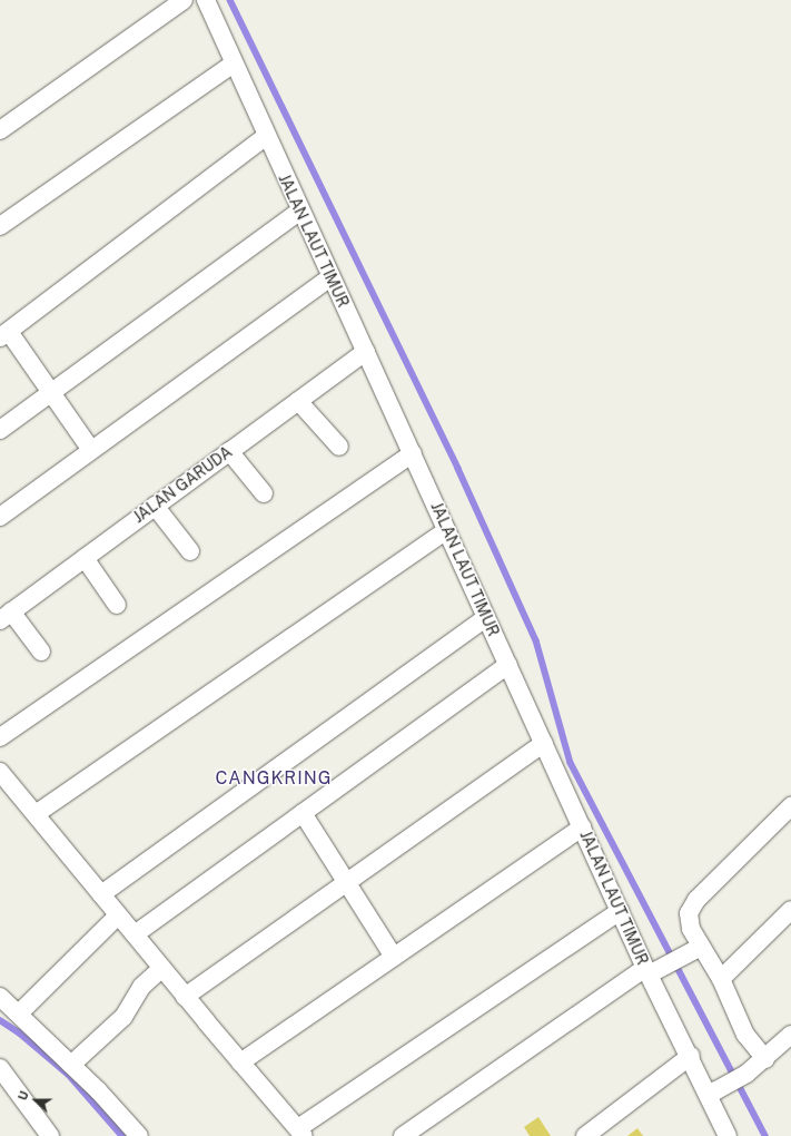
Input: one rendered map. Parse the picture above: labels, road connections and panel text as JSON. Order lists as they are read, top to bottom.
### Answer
{
  "streets": {
    "street": ["JALAN LAUT TIMUR", "JALAN GARUDA"]
  },
  "crossings": [
    ["JALAN LAUT TIMUR", "JALAN GARUDA"]
  ],
  "districts": ["CANGKRING"],
  "north": "left"
}
